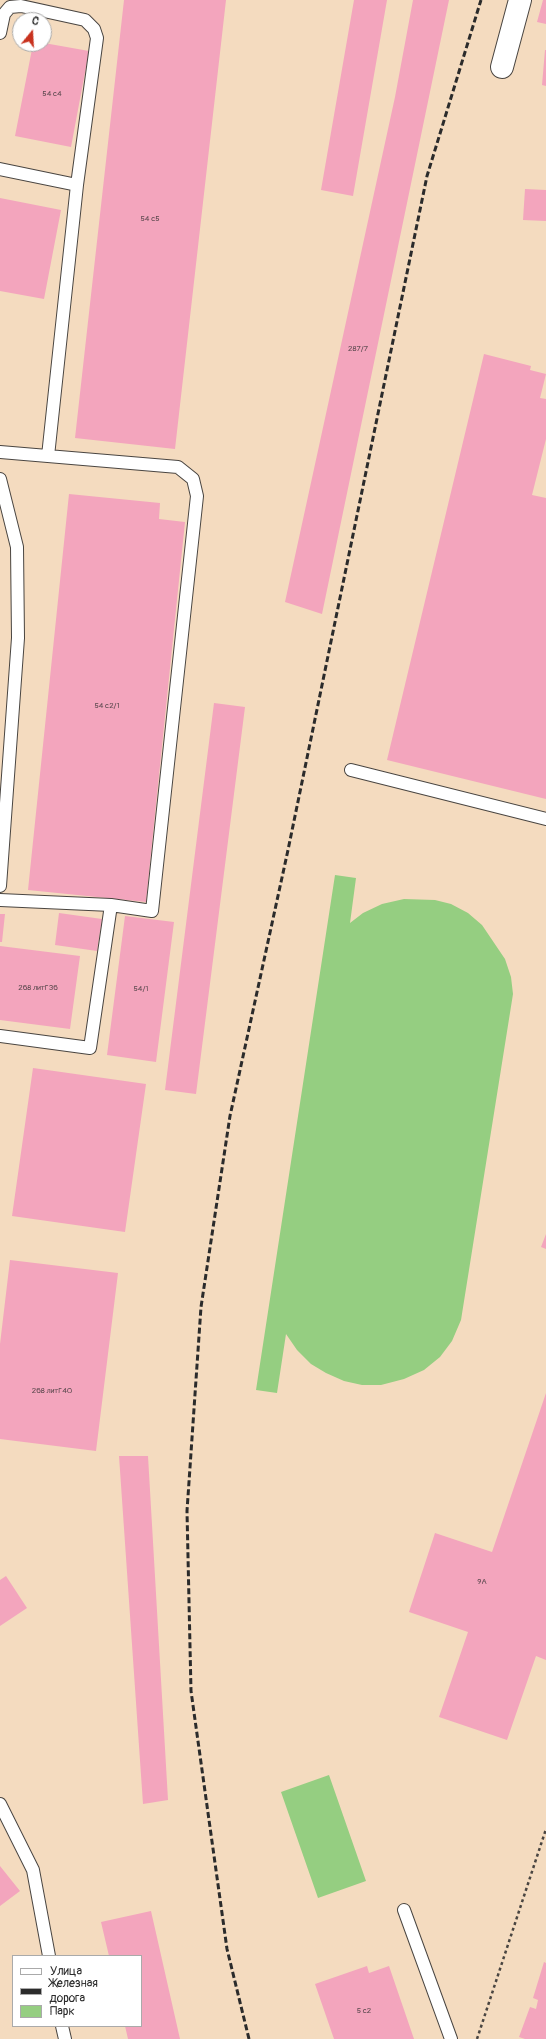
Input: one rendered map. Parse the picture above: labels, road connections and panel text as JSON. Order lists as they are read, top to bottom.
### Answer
{
  "house_numbers": [
    "54 с4",
    "54 с5",
    "287/7",
    "54 с2/1",
    "268 литГ36",
    "54/1",
    "268 литГ40",
    "9А",
    "5 с2"
  ],
  "legend": ["Улица", "Железная дорога", "Парк"],
  "north": "top"
}
